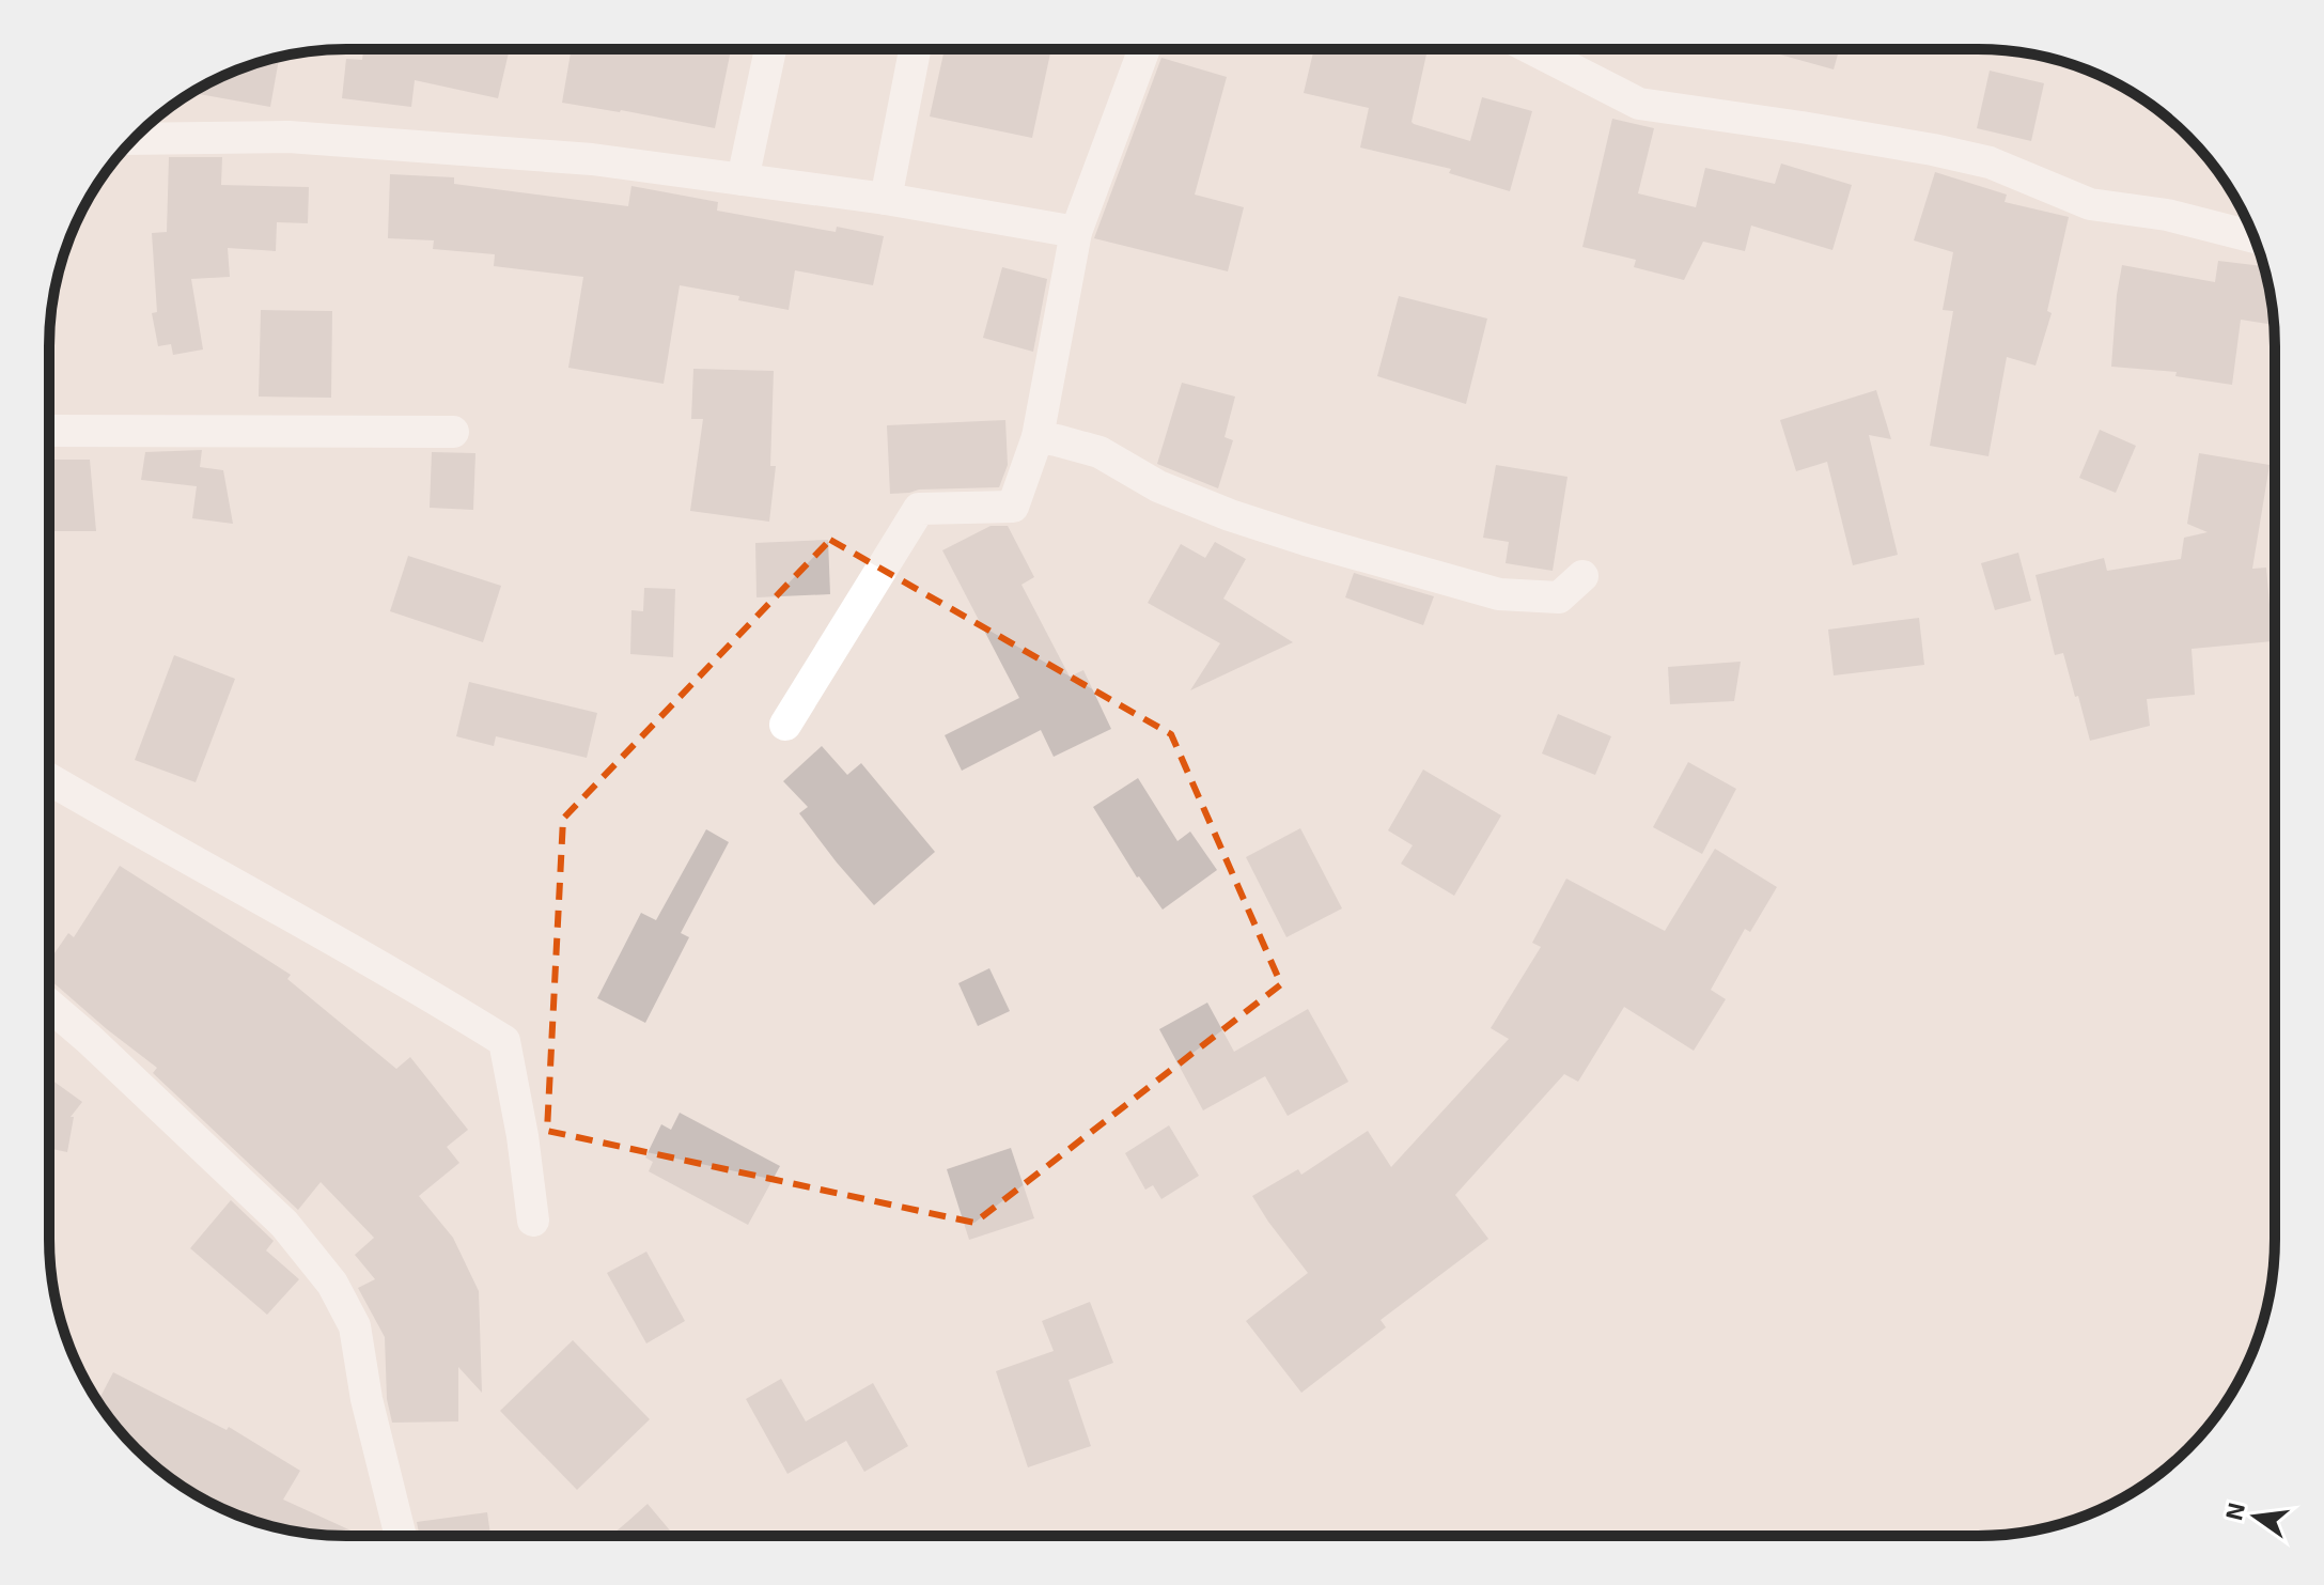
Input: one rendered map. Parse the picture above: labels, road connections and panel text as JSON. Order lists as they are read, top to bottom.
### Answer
{
  "north": "left"
}
